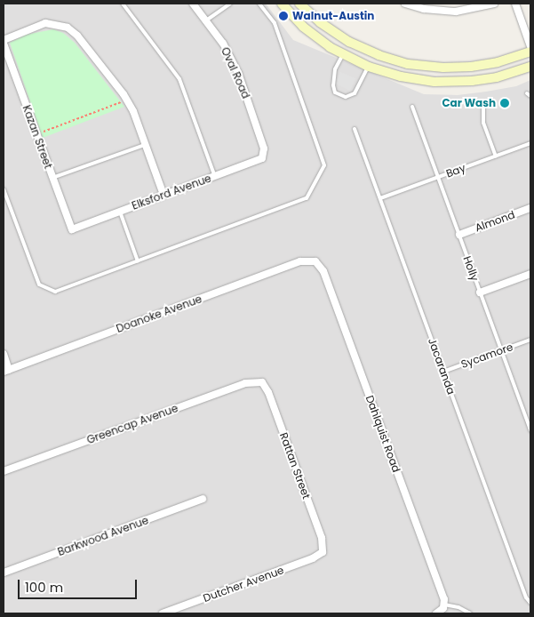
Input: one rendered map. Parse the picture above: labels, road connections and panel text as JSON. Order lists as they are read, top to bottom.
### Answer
{
  "streets": {
    "street": [
      "Oval Road",
      "Kazan Street",
      "Elksford Avenue",
      "Almond",
      "Doanoke Avenue",
      "Greencap Avenue",
      "Dahlquist Road",
      "Rattan Street",
      "Barkwood Avenue",
      "Dutcher Avenue"
    ],
    "lane": [
      "Bay",
      "Holly",
      "Sycamore",
      "Jacaranda"
    ]
  },
  "crossings": [
    ["Oval Road", "Elksford Avenue"],
    ["Kazan Street", "Elksford Avenue"],
    ["Bay", "Holly"],
    ["Bay", "Jacaranda"],
    ["Almond", "Holly"],
    ["Holly", "Sycamore"],
    ["Doanoke Avenue", "Dahlquist Road"],
    ["Sycamore", "Jacaranda"],
    ["Greencap Avenue", "Rattan Street"],
    ["Rattan Street", "Dutcher Avenue"]
  ],
  "places": ["Walnut-Austin", "Car Wash"],
  "scale_bar": "100 m"
}
